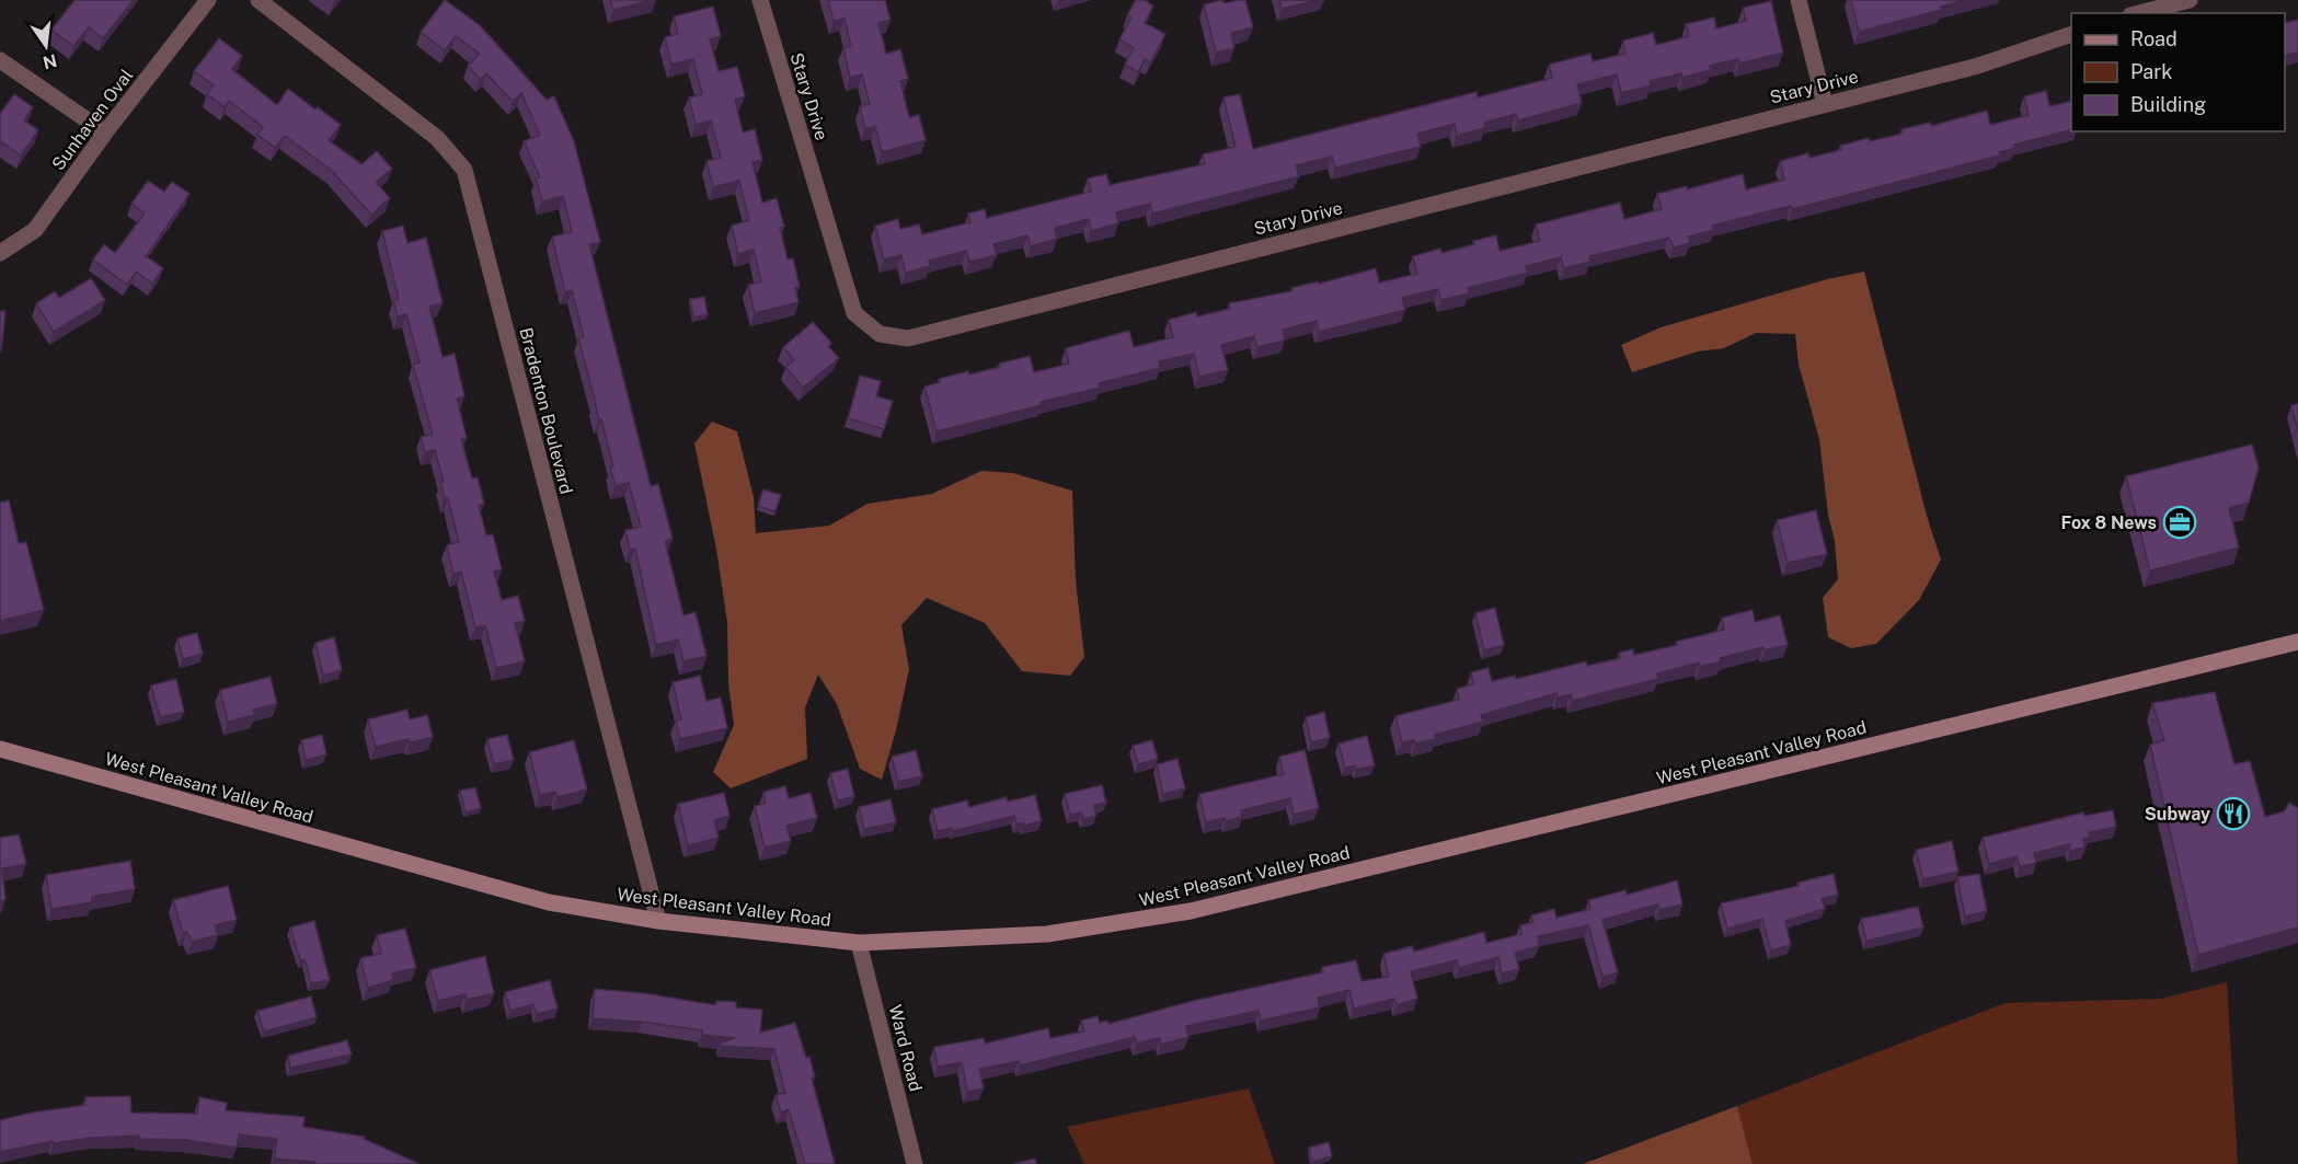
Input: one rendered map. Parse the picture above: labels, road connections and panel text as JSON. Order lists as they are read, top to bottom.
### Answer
{
  "streets": {
    "main road": ["West Pleasant Valley Road"],
    "street": [
      "Stary Drive",
      "Sunhaven Oval",
      "Bradenton Boulevard",
      "Ward Road"
    ]
  },
  "crossings": [
    ["Bradenton Boulevard", "West Pleasant Valley Road"],
    ["West Pleasant Valley Road", "Ward Road"]
  ],
  "places": {
    "office": ["Fox 8 News"],
    "restaurant": ["Subway"]
  },
  "legend": ["Road", "Park", "Building"],
  "north": "bottom"
}
